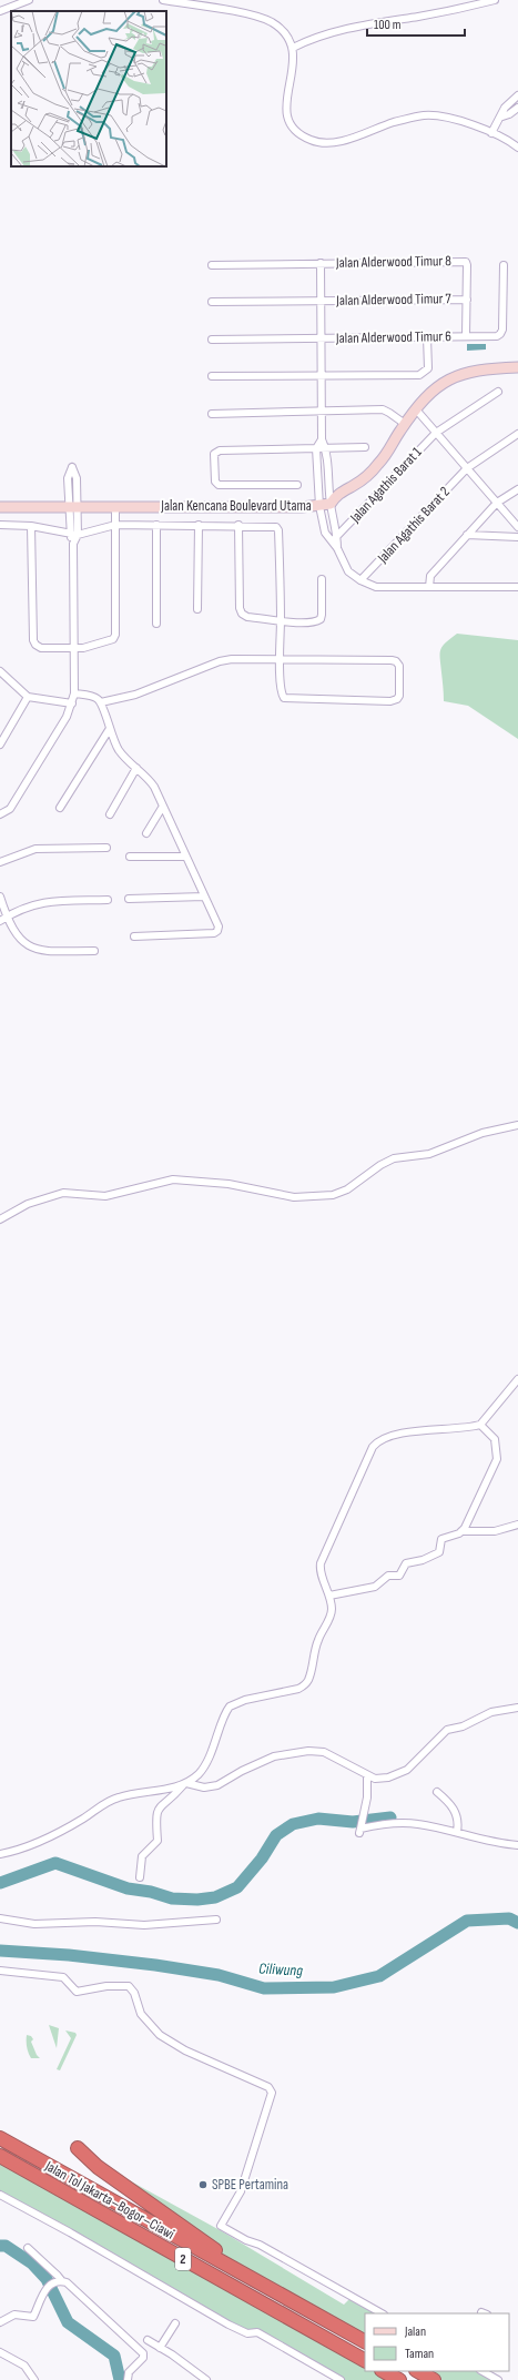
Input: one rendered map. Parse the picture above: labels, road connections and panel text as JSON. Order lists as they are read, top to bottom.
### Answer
{
  "streets": {
    "highway": ["Jalan Tol Jakarta–Bogor–Ciawi", "2"],
    "street": [
      "Jalan Alderwood Timur 8",
      "Jalan Alderwood Timur 7",
      "Jalan Alderwood Timur 6",
      "Jalan Agathis Barat 1",
      "Jalan Kencana Boulevard Utama",
      "Jalan Agathis Barat 2"
    ]
  },
  "crossings": [
    ["Jalan Alderwood Timur 8", "Jalan Alderwood Timur 7"]
  ],
  "water": ["Ciliwung"],
  "places": ["SPBE Pertamina"],
  "legend": ["Jalan", "Taman"],
  "scale_bar": "100 m"
}
